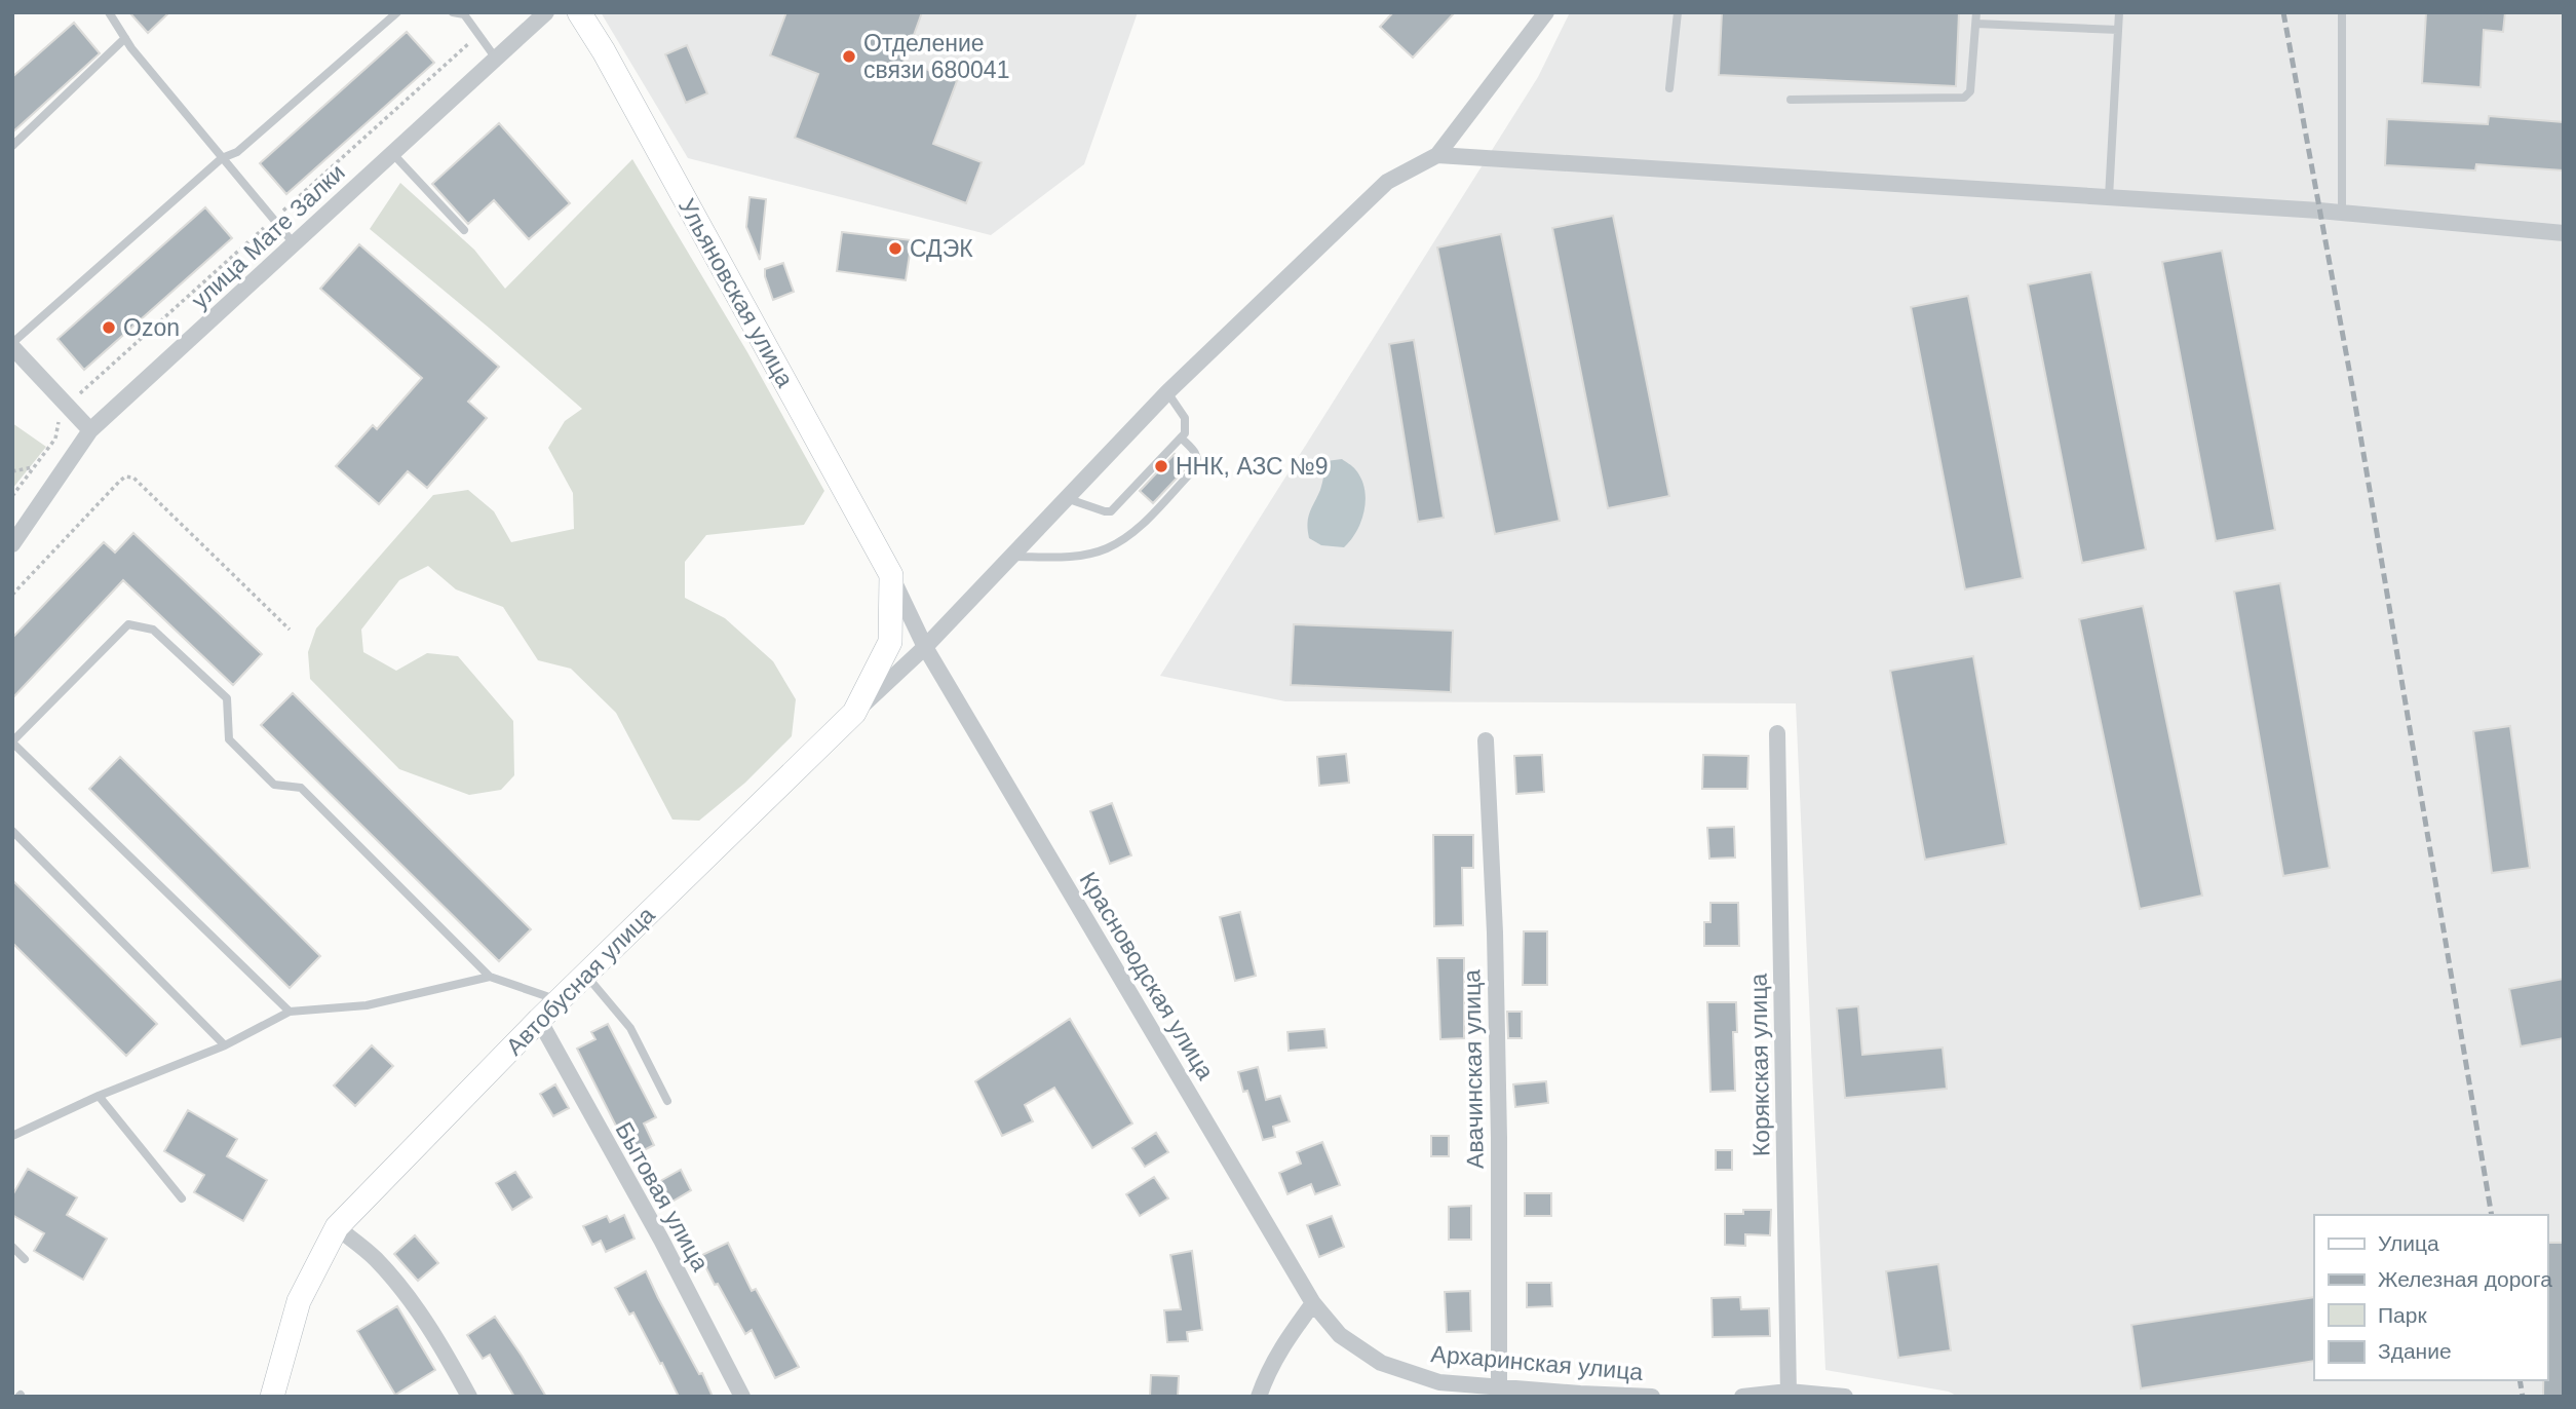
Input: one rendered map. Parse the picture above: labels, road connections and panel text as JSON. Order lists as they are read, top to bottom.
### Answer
{
  "streets": {
    "street": [
      "улица Мате Залки",
      "Ульяновская улица",
      "Красноводская улица",
      "Автобусная улица",
      "Корякская улица",
      "Авачинская улица",
      "Бытовая улица",
      "Архаринская улица"
    ]
  },
  "crossings": [
    ["Ульяновская улица", "Красноводская улица"],
    ["Ульяновская улица", "Автобусная улица"],
    ["Красноводская улица", "Автобусная улица"],
    ["Красноводская улица", "Архаринская улица"],
    ["Автобусная улица", "Бытовая улица"],
    ["Авачинская улица", "Архаринская улица"]
  ],
  "places": [
    "Отделение связи 680041",
    "СДЭК",
    "Ozon",
    "ННК, АЗС №9"
  ],
  "legend": [
    "Улица",
    "Железная дорога",
    "Парк",
    "Здание"
  ]
}
